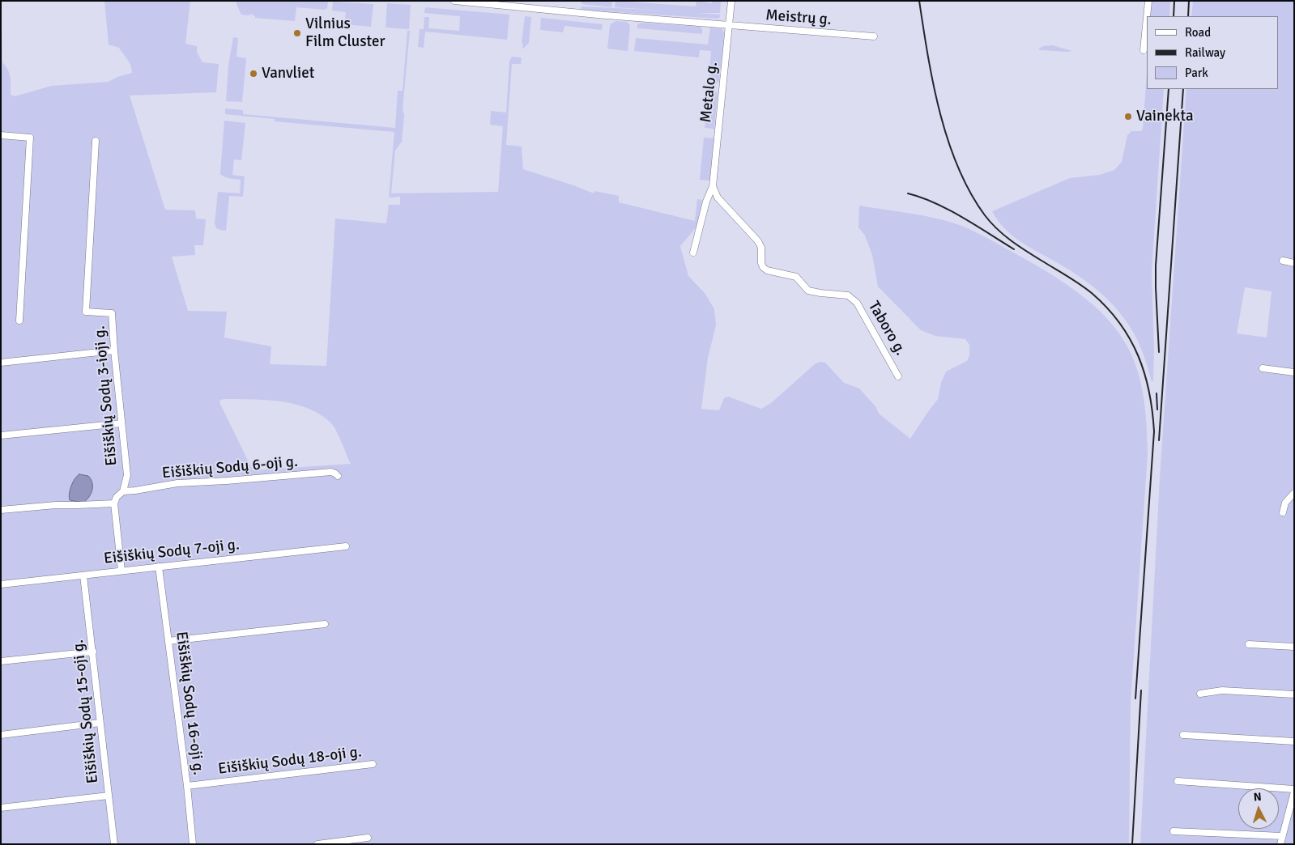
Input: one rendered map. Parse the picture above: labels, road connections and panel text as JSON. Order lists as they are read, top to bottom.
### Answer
{
  "streets": {
    "street": [
      "Meistrų g.",
      "Metalo g.",
      "Taboro g.",
      "Eišiškių Sodų 3-ioji g.",
      "Eišiškių Sodų 6-oji g.",
      "Eišiškių Sodų 7-oji g.",
      "Eišiškių Sodų 16-oji g.",
      "Eišiškių Sodų 15-oji g.",
      "Eišiškių Sodų 18-oji g."
    ]
  },
  "crossings": [
    ["Meistrų g.", "Metalo g."],
    ["Metalo g.", "Taboro g."],
    ["Eišiškių Sodų 3-ioji g.", "Eišiškių Sodų 6-oji g."],
    ["Eišiškių Sodų 7-oji g.", "Eišiškių Sodų 16-oji g."],
    ["Eišiškių Sodų 7-oji g.", "Eišiškių Sodų 15-oji g."],
    ["Eišiškių Sodų 16-oji g.", "Eišiškių Sodų 18-oji g."]
  ],
  "places": ["Vilnius Film Cluster", "Vanvliet", "Vainekta"],
  "legend": ["Road", "Railway", "Park"],
  "north": "top"
}
